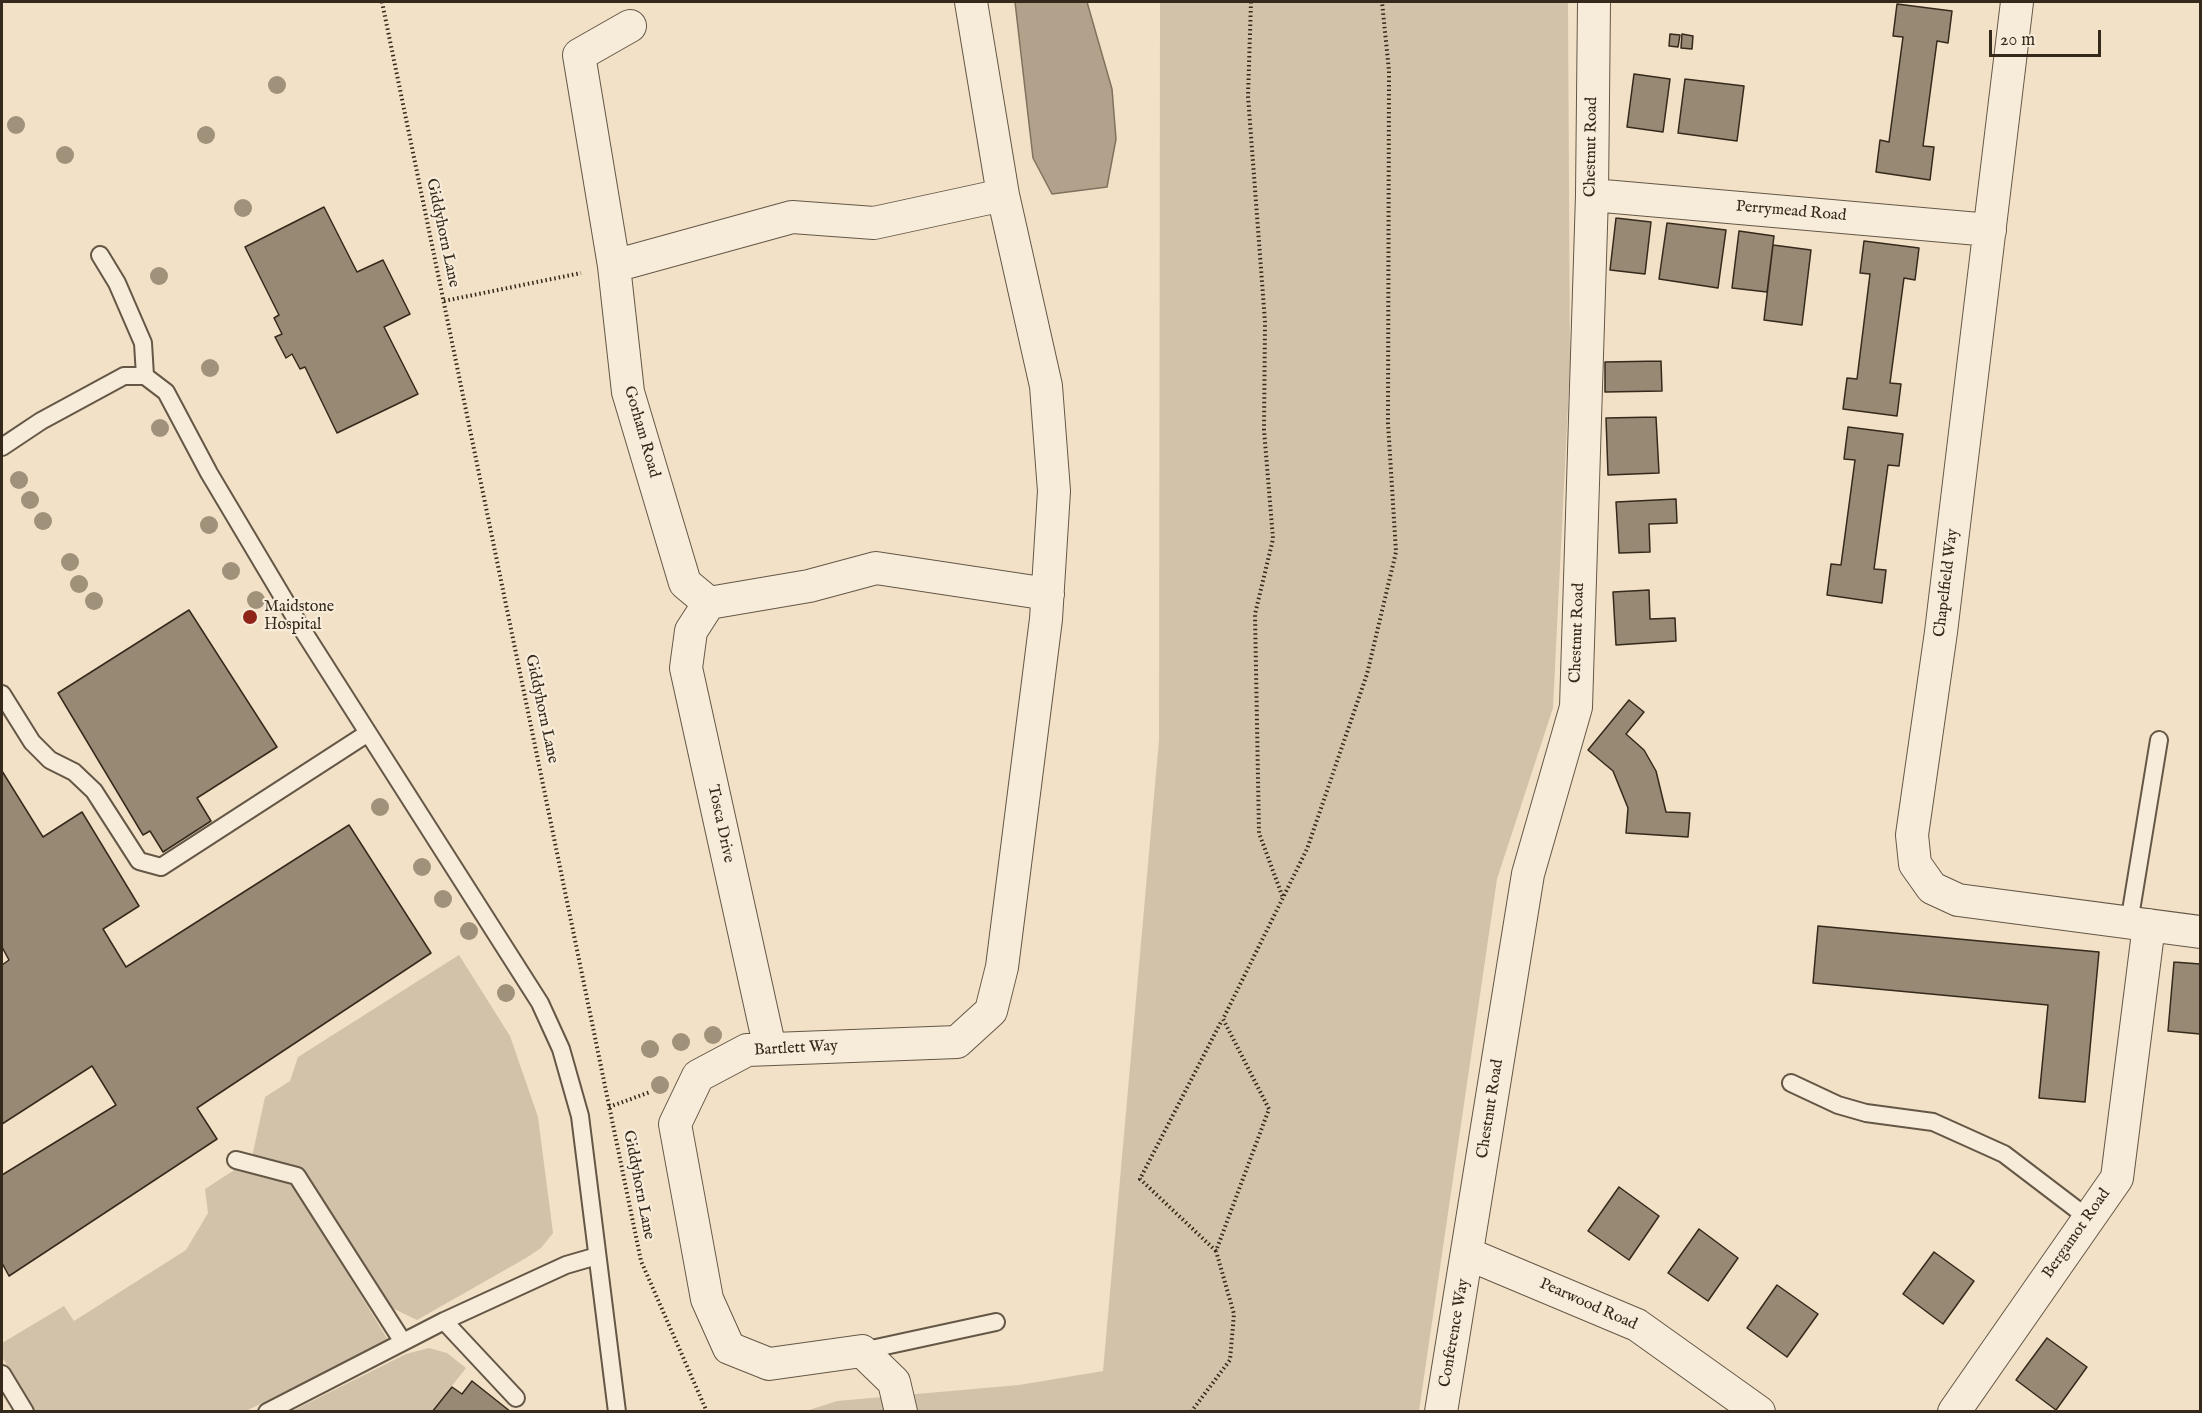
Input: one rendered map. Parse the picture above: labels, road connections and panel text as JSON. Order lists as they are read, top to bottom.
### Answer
{
  "streets": {
    "street": [
      "Chestnut Road",
      "Perrymead Road",
      "Gorham Road",
      "Chapelfield Way",
      "Tosca Drive",
      "Bartlett Way",
      "Bergamot Road",
      "Pearwood Road",
      "Conference Way"
    ],
    "path": ["Giddyhorn Lane"]
  },
  "crossings": [
    ["Chestnut Road", "Perrymead Road"],
    ["Chestnut Road", "Pearwood Road"],
    ["Chestnut Road", "Conference Way"],
    ["Perrymead Road", "Chapelfield Way"],
    ["Gorham Road", "Tosca Drive"],
    ["Chapelfield Way", "Bergamot Road"],
    ["Tosca Drive", "Bartlett Way"],
    ["Pearwood Road", "Conference Way"]
  ],
  "places": ["Maidstone Hospital"],
  "scale_bar": "20 m"
}
